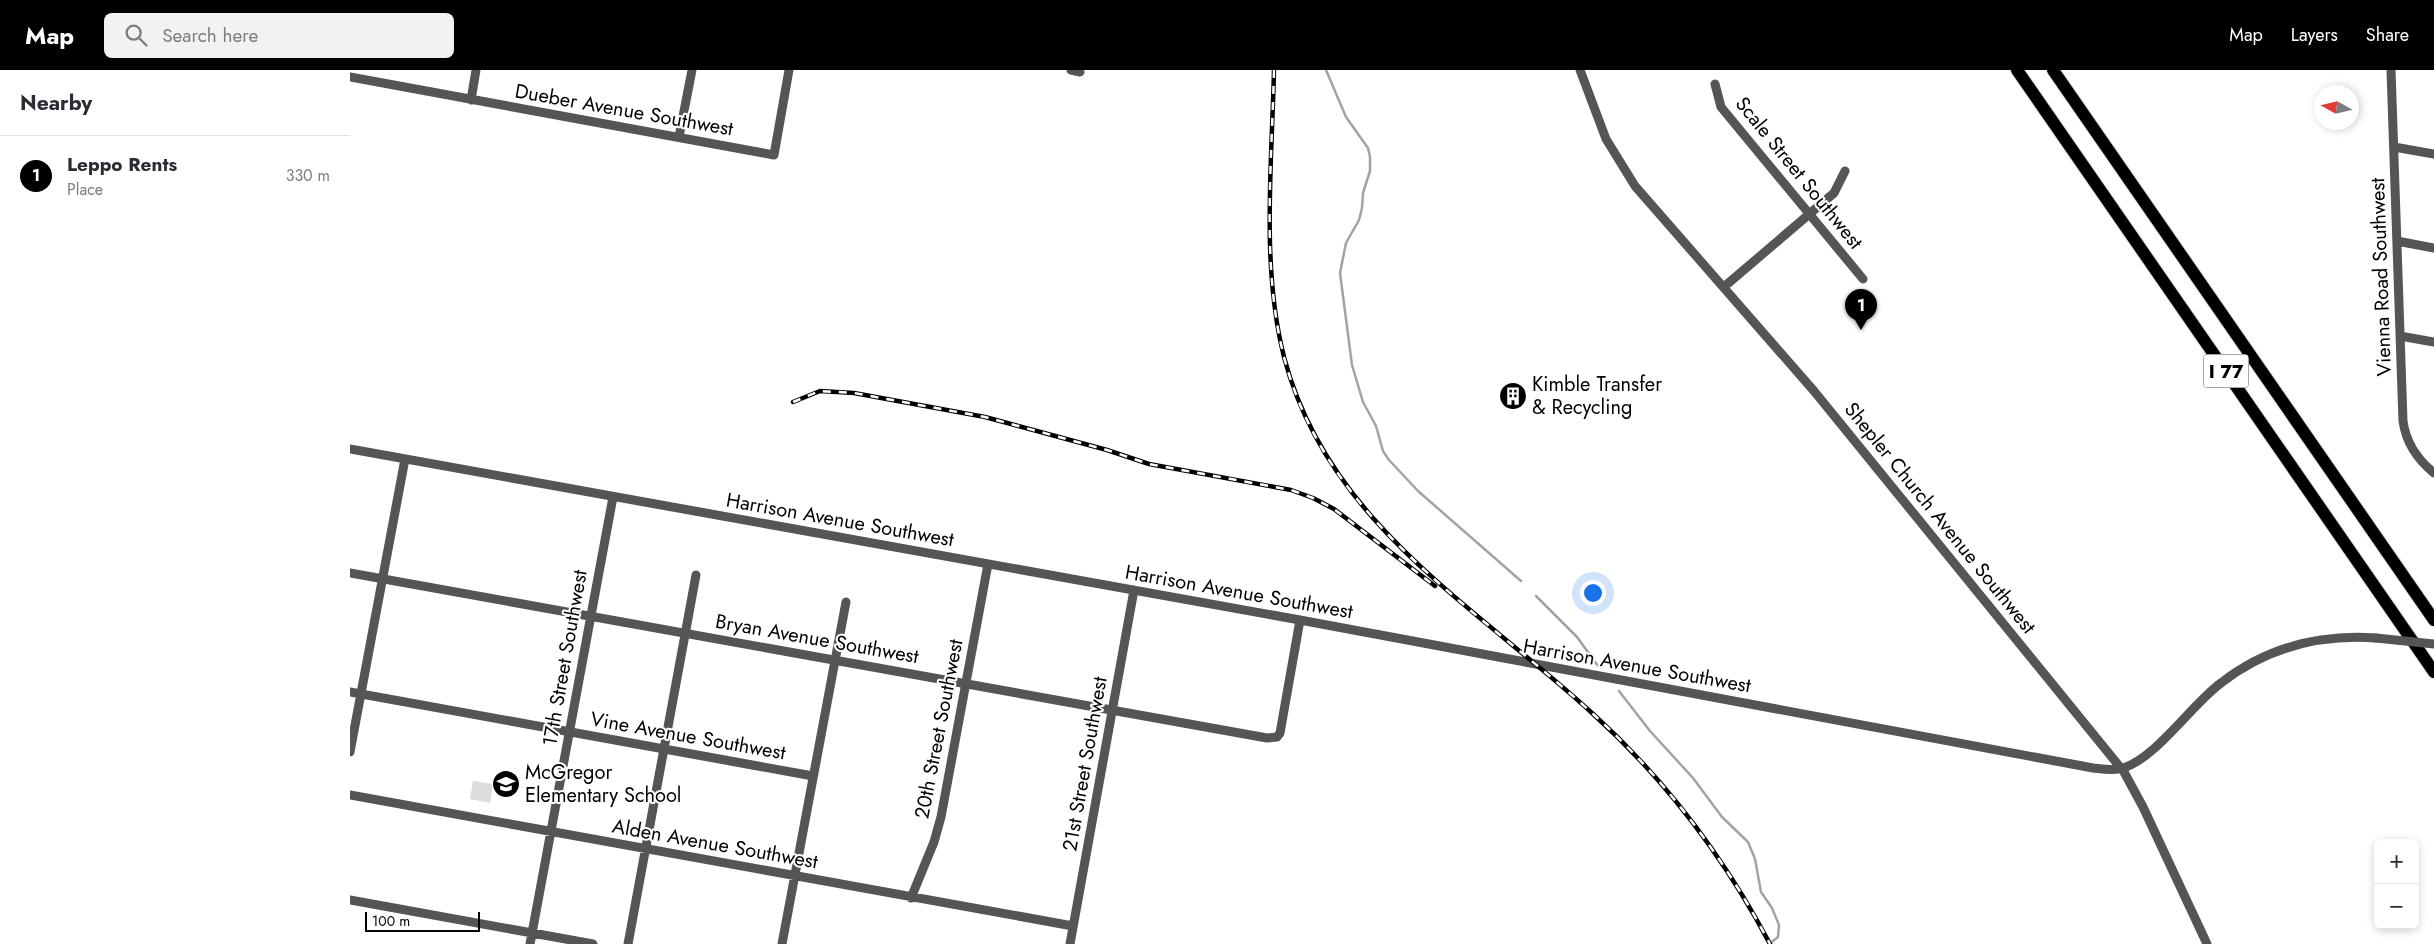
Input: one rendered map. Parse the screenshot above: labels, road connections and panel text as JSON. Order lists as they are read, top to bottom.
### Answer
{
  "streets": {
    "highway": ["I 77"],
    "street": [
      "Dueber Avenue Southwest",
      "Scale Street Southwest",
      "Vienna Road Southwest",
      "Shepler Church Avenue Southwest",
      "Harrison Avenue Southwest",
      "Bryan Avenue Southwest",
      "17th Street Southwest",
      "20th Street Southwest",
      "Vine Avenue Southwest",
      "21st Street Southwest",
      "Alden Avenue Southwest"
    ]
  },
  "crossings": [
    ["Shepler Church Avenue Southwest", "Harrison Avenue Southwest"],
    ["Harrison Avenue Southwest", "Bryan Avenue Southwest"],
    ["Harrison Avenue Southwest", "17th Street Southwest"],
    ["Harrison Avenue Southwest", "20th Street Southwest"],
    ["Harrison Avenue Southwest", "21st Street Southwest"],
    ["Bryan Avenue Southwest", "17th Street Southwest"],
    ["Bryan Avenue Southwest", "20th Street Southwest"],
    ["Bryan Avenue Southwest", "21st Street Southwest"],
    ["17th Street Southwest", "Vine Avenue Southwest"],
    ["17th Street Southwest", "Alden Avenue Southwest"],
    ["20th Street Southwest", "Alden Avenue Southwest"],
    ["21st Street Southwest", "Alden Avenue Southwest"]
  ],
  "places": {
    "building": ["Kimble Transfer & Recycling"],
    "school or university": ["McGregor Elementary School"]
  },
  "scale_bar": "100 m",
  "north": "left",
  "page": {
    "header": "Map",
    "search": "Search here",
    "nav": ["Map", "Layers", "Share"],
    "heading": "Nearby",
    "list": [
      {
        "mark": "1",
        "name": "Leppo Rents",
        "note": "Place",
        "value": "330 m"
      }
    ],
    "pins": "1",
    "map_buttons": ["+", "−"],
    "scale": "100 m"
  }
}
